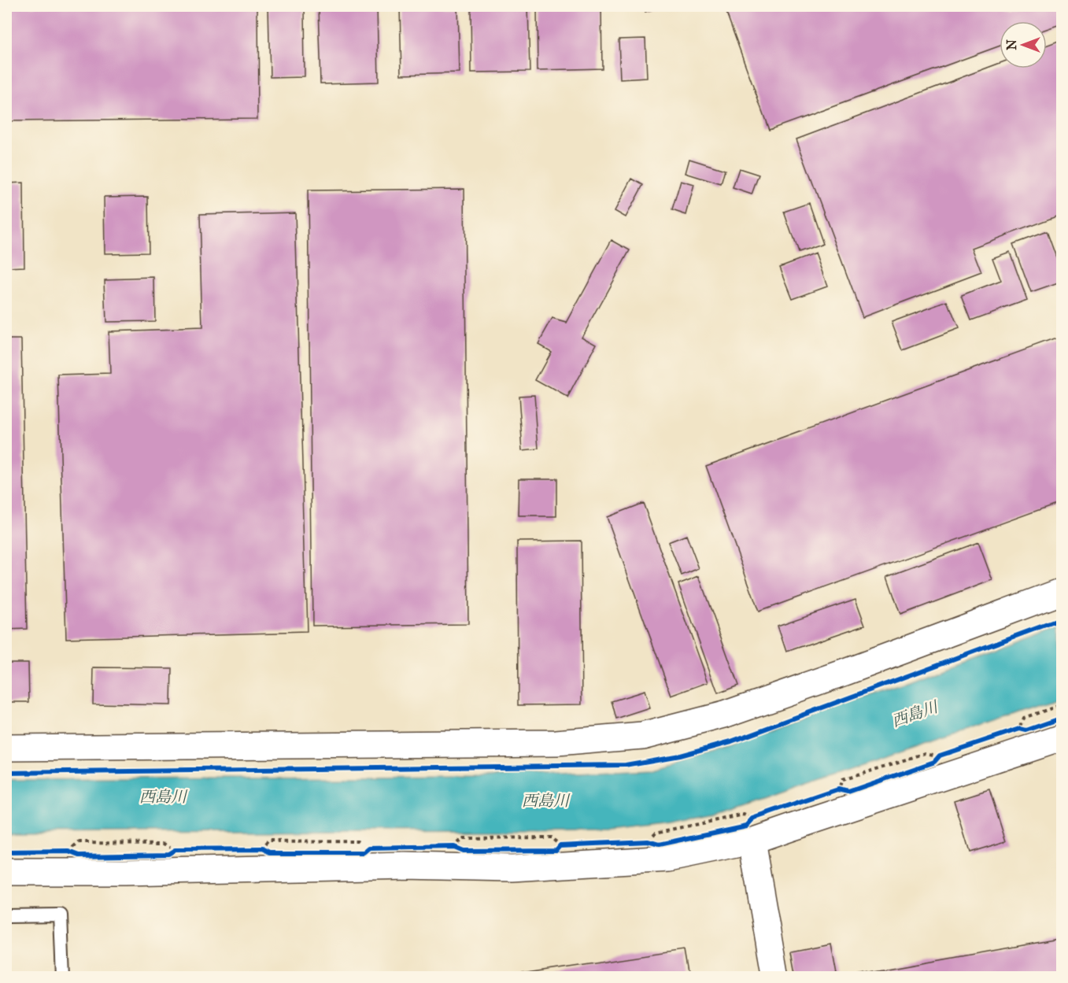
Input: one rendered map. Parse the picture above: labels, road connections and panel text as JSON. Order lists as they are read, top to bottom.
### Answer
{
  "water": ["西島川"],
  "north": "left"
}
